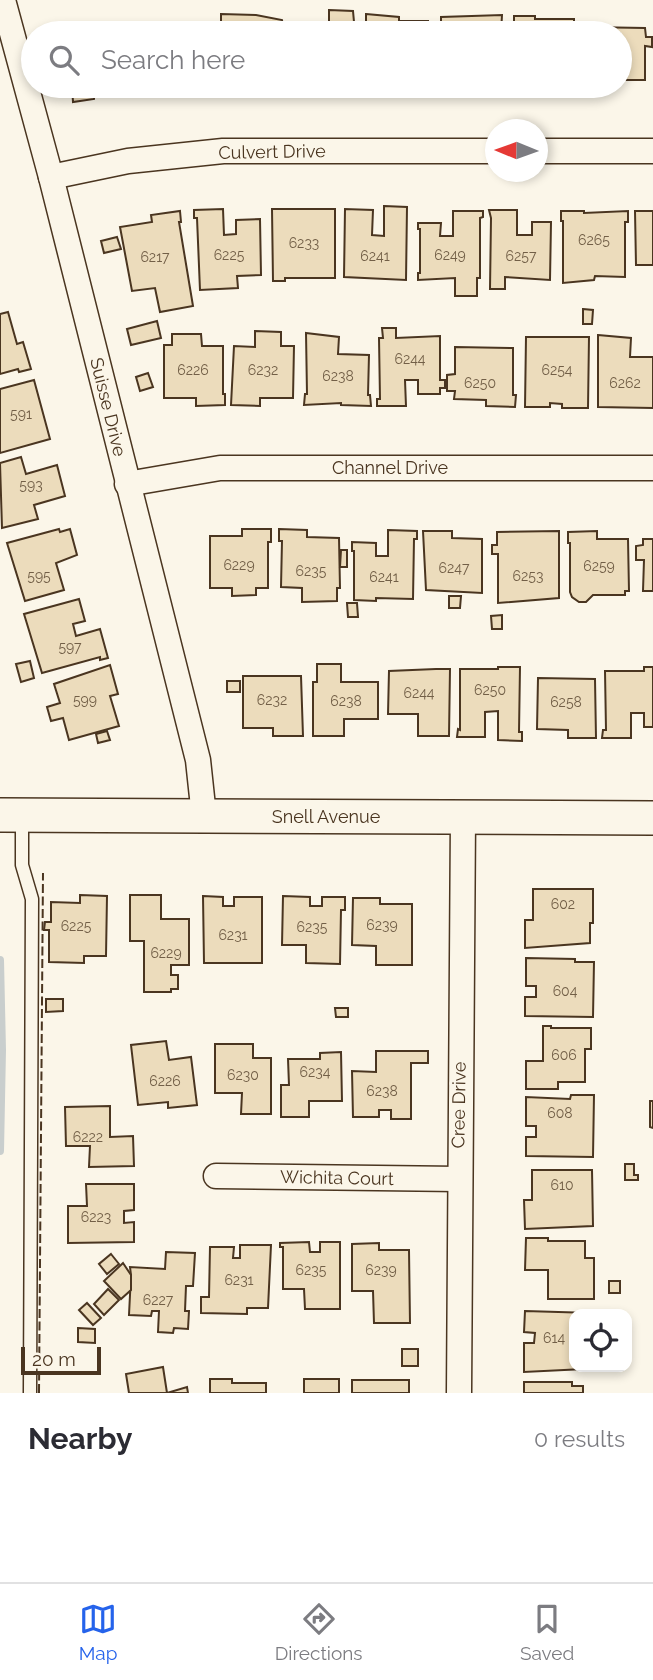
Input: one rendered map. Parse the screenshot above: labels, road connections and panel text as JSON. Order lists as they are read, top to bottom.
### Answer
{
  "streets": {
    "street": [
      "Culvert Drive",
      "Suisse Drive",
      "Channel Drive",
      "Snell Avenue",
      "Cree Drive",
      "Wichita Court"
    ]
  },
  "crossings": [
    ["Culvert Drive", "Suisse Drive"],
    ["Suisse Drive", "Channel Drive"],
    ["Suisse Drive", "Snell Avenue"],
    ["Snell Avenue", "Cree Drive"],
    ["Cree Drive", "Wichita Court"]
  ],
  "house_numbers": [
    "6265",
    "6233",
    "6225",
    "6249",
    "6241",
    "6257",
    "6217",
    "6244",
    "6226",
    "6232",
    "6254",
    "6238",
    "6250",
    "6262",
    "591",
    "593",
    "6229",
    "6259",
    "6247",
    "6235",
    "595",
    "6253",
    "6241",
    "597",
    "6250",
    "6244",
    "599",
    "6232",
    "6238",
    "6258",
    "602",
    "6239",
    "6225",
    "6235",
    "6231",
    "6229",
    "604",
    "606",
    "6234",
    "6230",
    "6226",
    "6238",
    "608",
    "6222",
    "610",
    "6223",
    "6235",
    "6239",
    "6231",
    "6227",
    "614"
  ],
  "scale_bar": "20 m",
  "north": "left",
  "page": {
    "search": "Search here",
    "scale": "20 m",
    "heading": ["Nearby", "0 results"],
    "nav": ["Map", "Directions", "Saved"]
  }
}
